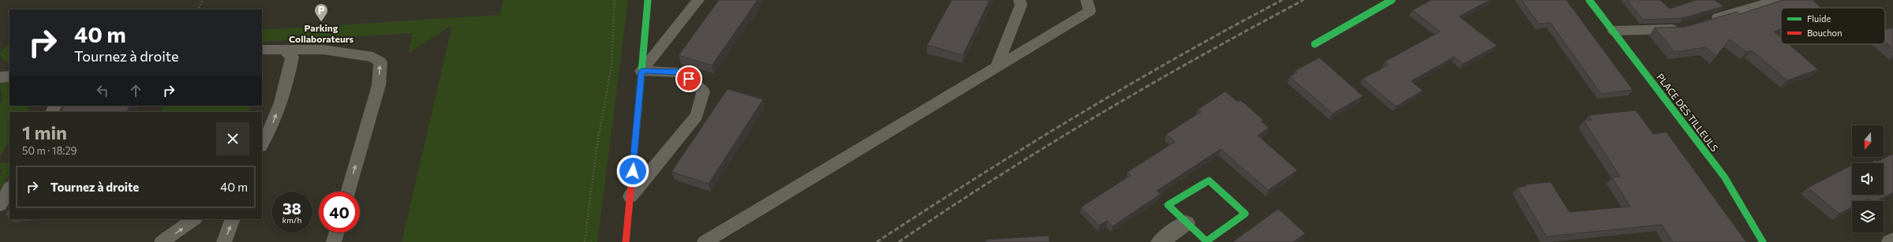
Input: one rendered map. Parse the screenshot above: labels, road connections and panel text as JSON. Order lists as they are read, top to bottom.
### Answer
{
  "streets": {
    "street": ["PLACE DES TILLEULS"]
  },
  "places": {
    "parking": ["Parking Collaborateurs"]
  },
  "legend": ["Fluide", "Bouchon"],
  "north": "bottom",
  "page": {
    "turn": ["40 m", "Tournez à droite"],
    "heading": ["1 min", "50 m · 18:29"],
    "list": [
      {
        "name": "Tournez à droite",
        "value": "40 m"
      }
    ],
    "speed": "38 km/h",
    "limit": "40"
  }
}
